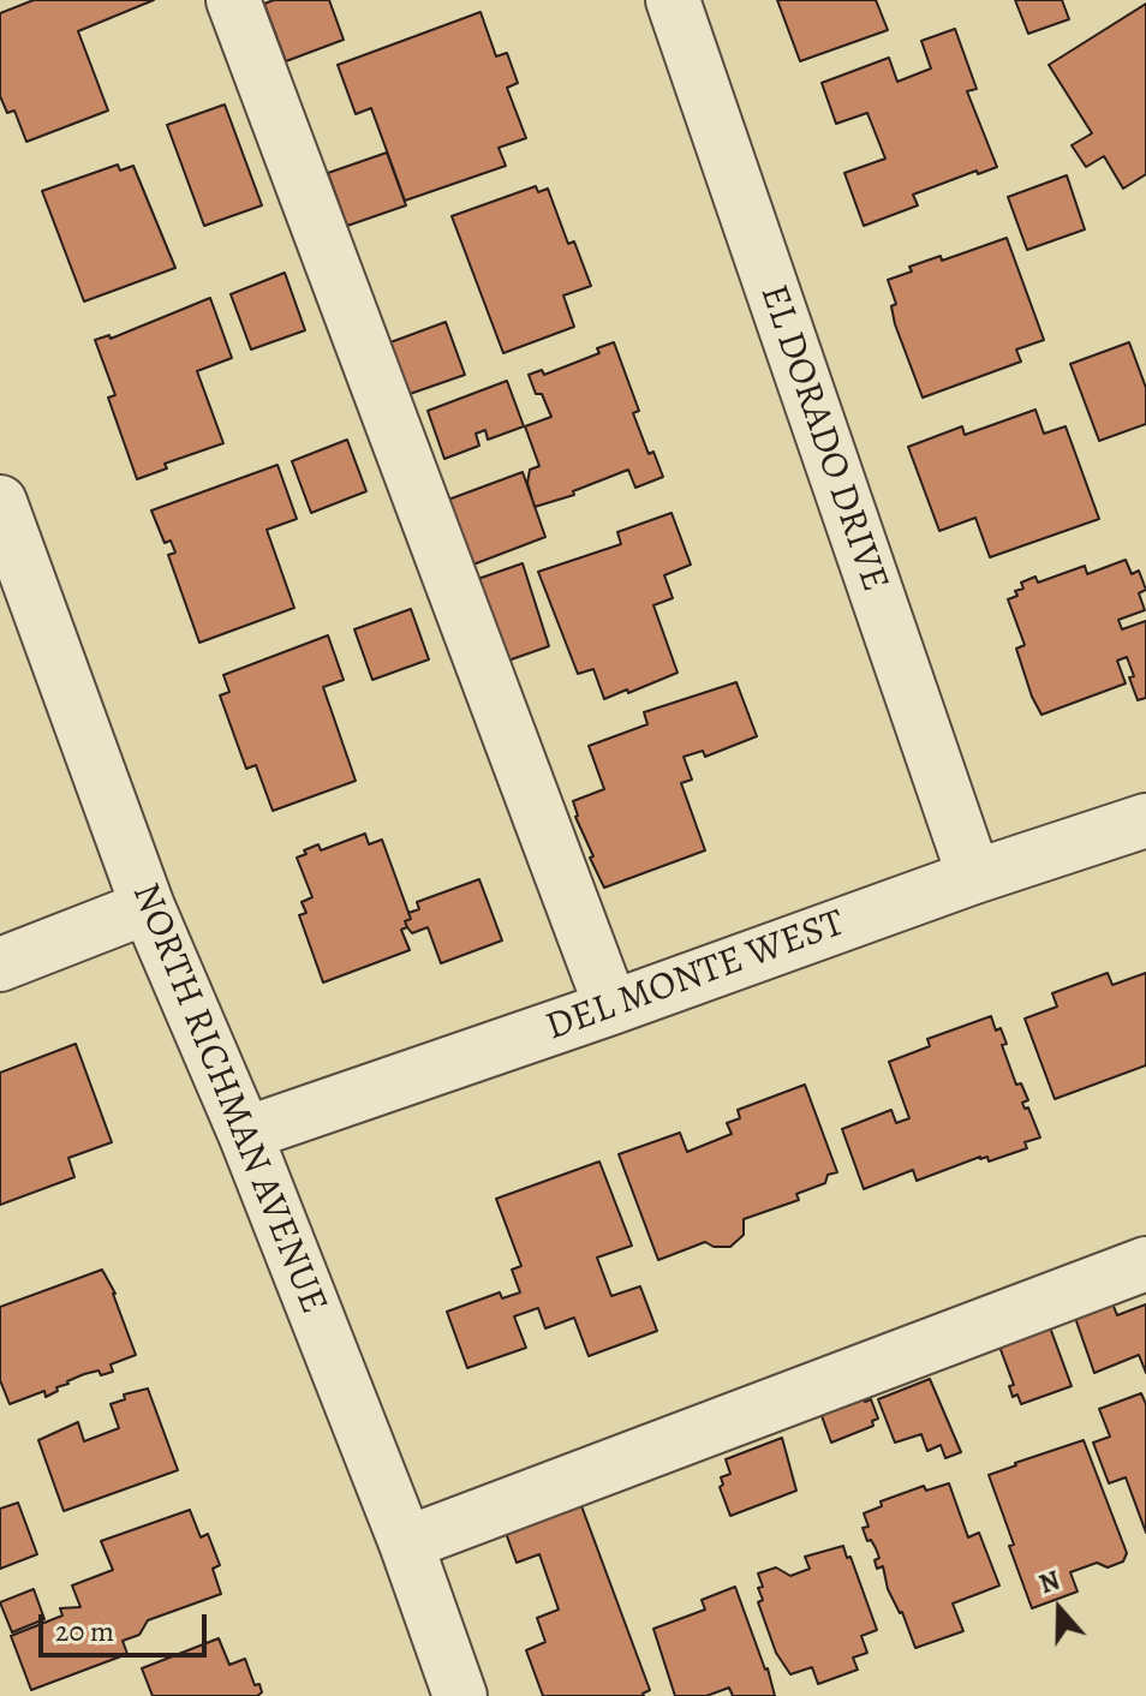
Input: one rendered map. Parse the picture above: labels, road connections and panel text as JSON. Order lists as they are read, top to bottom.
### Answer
{
  "streets": {
    "street": ["EL DORADO DRIVE", "DEL MONTE WEST", "NORTH RICHMAN AVENUE"]
  },
  "crossings": [
    ["EL DORADO DRIVE", "DEL MONTE WEST"],
    ["DEL MONTE WEST", "NORTH RICHMAN AVENUE"]
  ],
  "scale_bar": "20 m",
  "north": "top"
}
